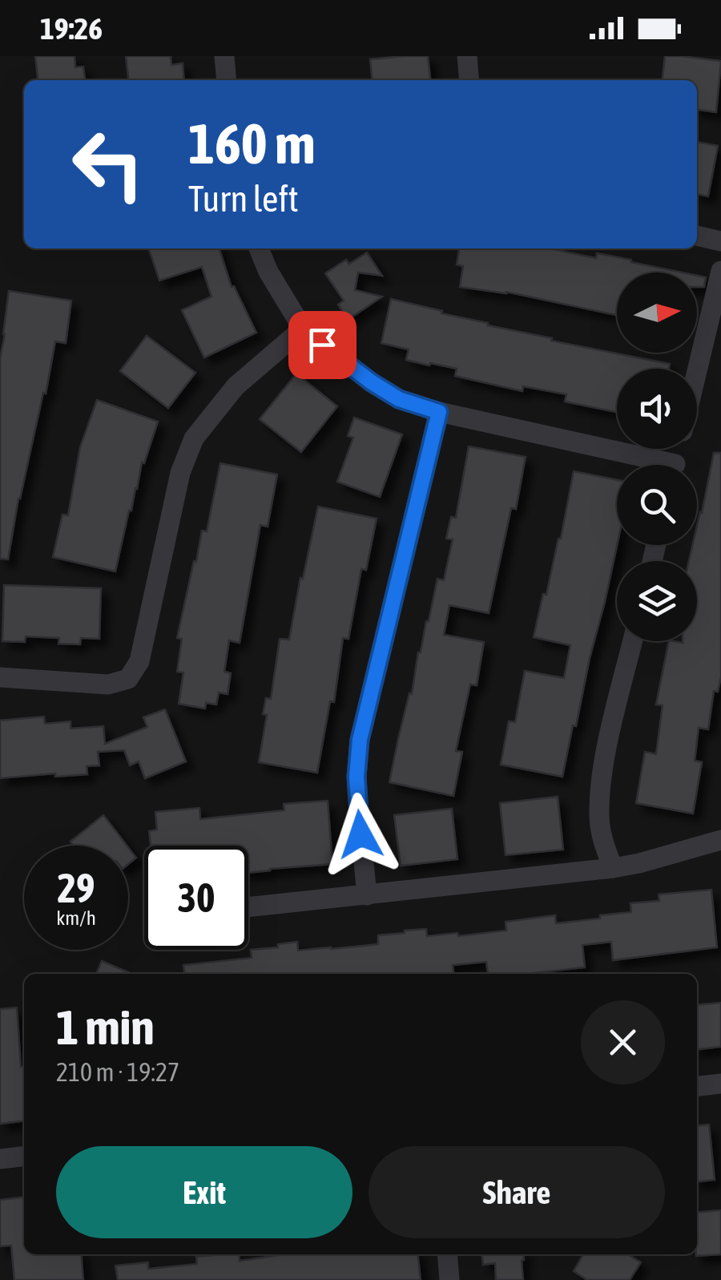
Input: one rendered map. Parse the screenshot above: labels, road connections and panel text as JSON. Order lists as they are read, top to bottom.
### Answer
{
  "north": "right",
  "page": {
    "status": "19:26",
    "turn": ["160 m", "Turn left"],
    "speed": "29 km/h",
    "limit": "30",
    "heading": ["1 min", "210 m · 19:27"],
    "buttons": ["Exit", "Share"]
  }
}
